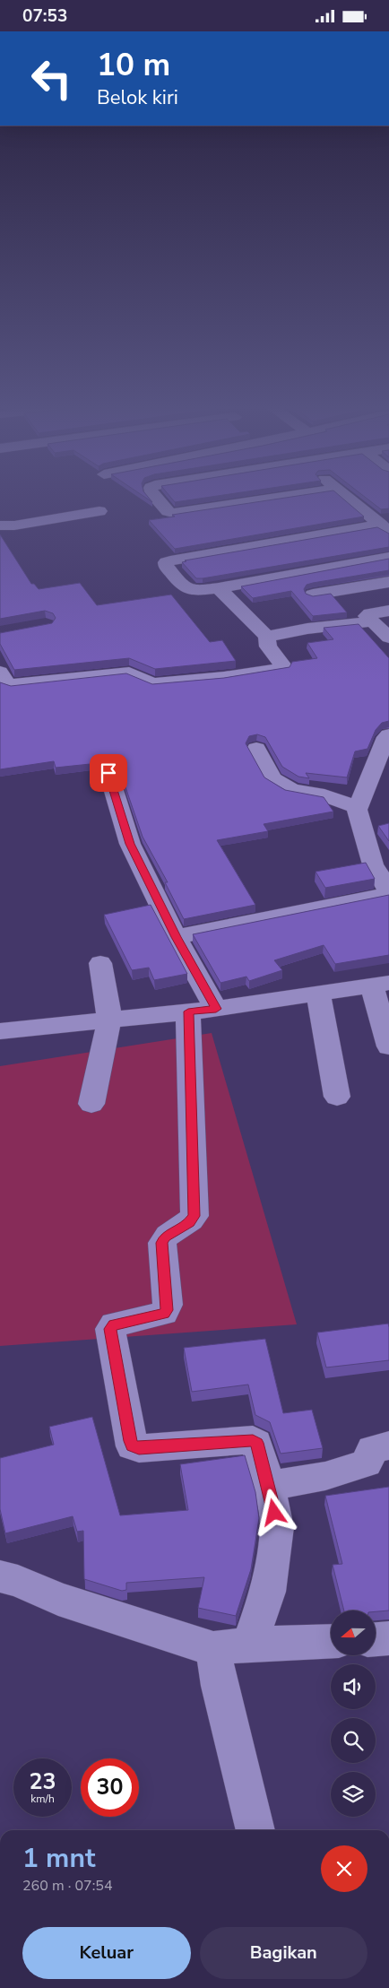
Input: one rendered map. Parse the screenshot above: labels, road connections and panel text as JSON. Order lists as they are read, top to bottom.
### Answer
{
  "north": "left",
  "page": {
    "status": "07:53",
    "turn": ["10 m", "Belok kiri"],
    "speed": "23 km/h",
    "limit": "30",
    "heading": ["1 mnt", "260 m · 07:54"],
    "buttons": ["Keluar", "Bagikan"]
  }
}
